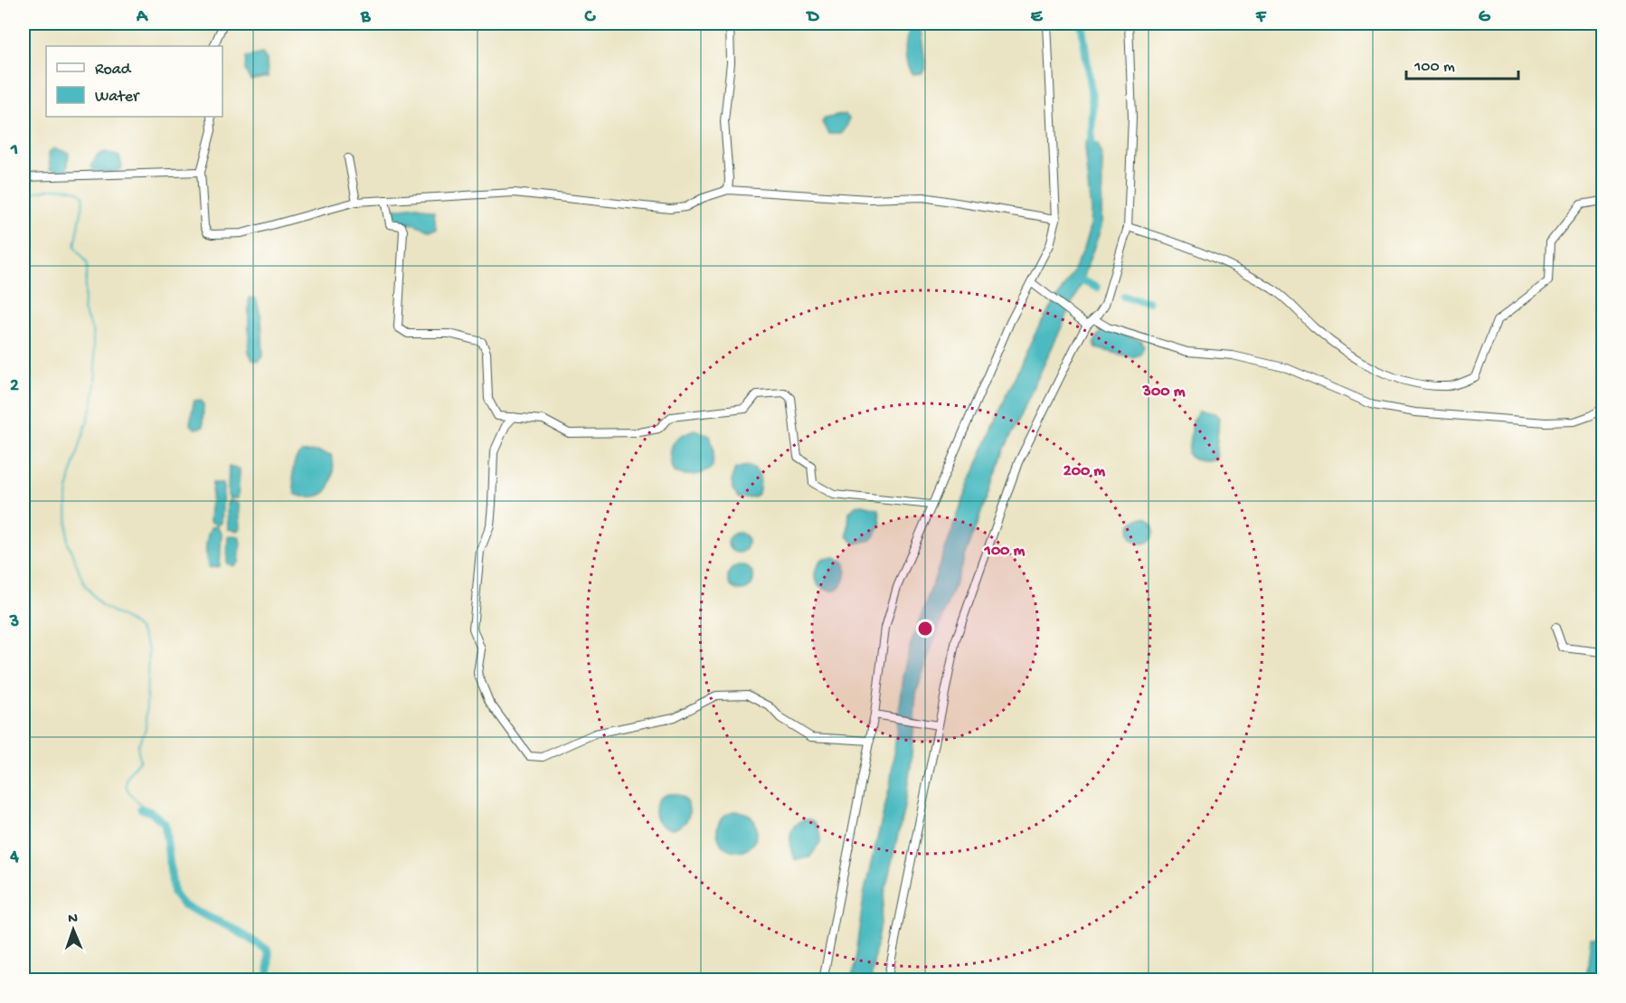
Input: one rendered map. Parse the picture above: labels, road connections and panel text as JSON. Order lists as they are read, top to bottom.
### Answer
{
  "legend": ["Road", "Water"],
  "scale_bar": "100 m",
  "north": "top",
  "grid": {
    "columns": [
      "A",
      "B",
      "C",
      "D",
      "E",
      "F",
      "G"
    ],
    "rows": [
      "1",
      "2",
      "3",
      "4"
    ]
  },
  "rings": ["300 m", "200 m", "100 m"]
}
